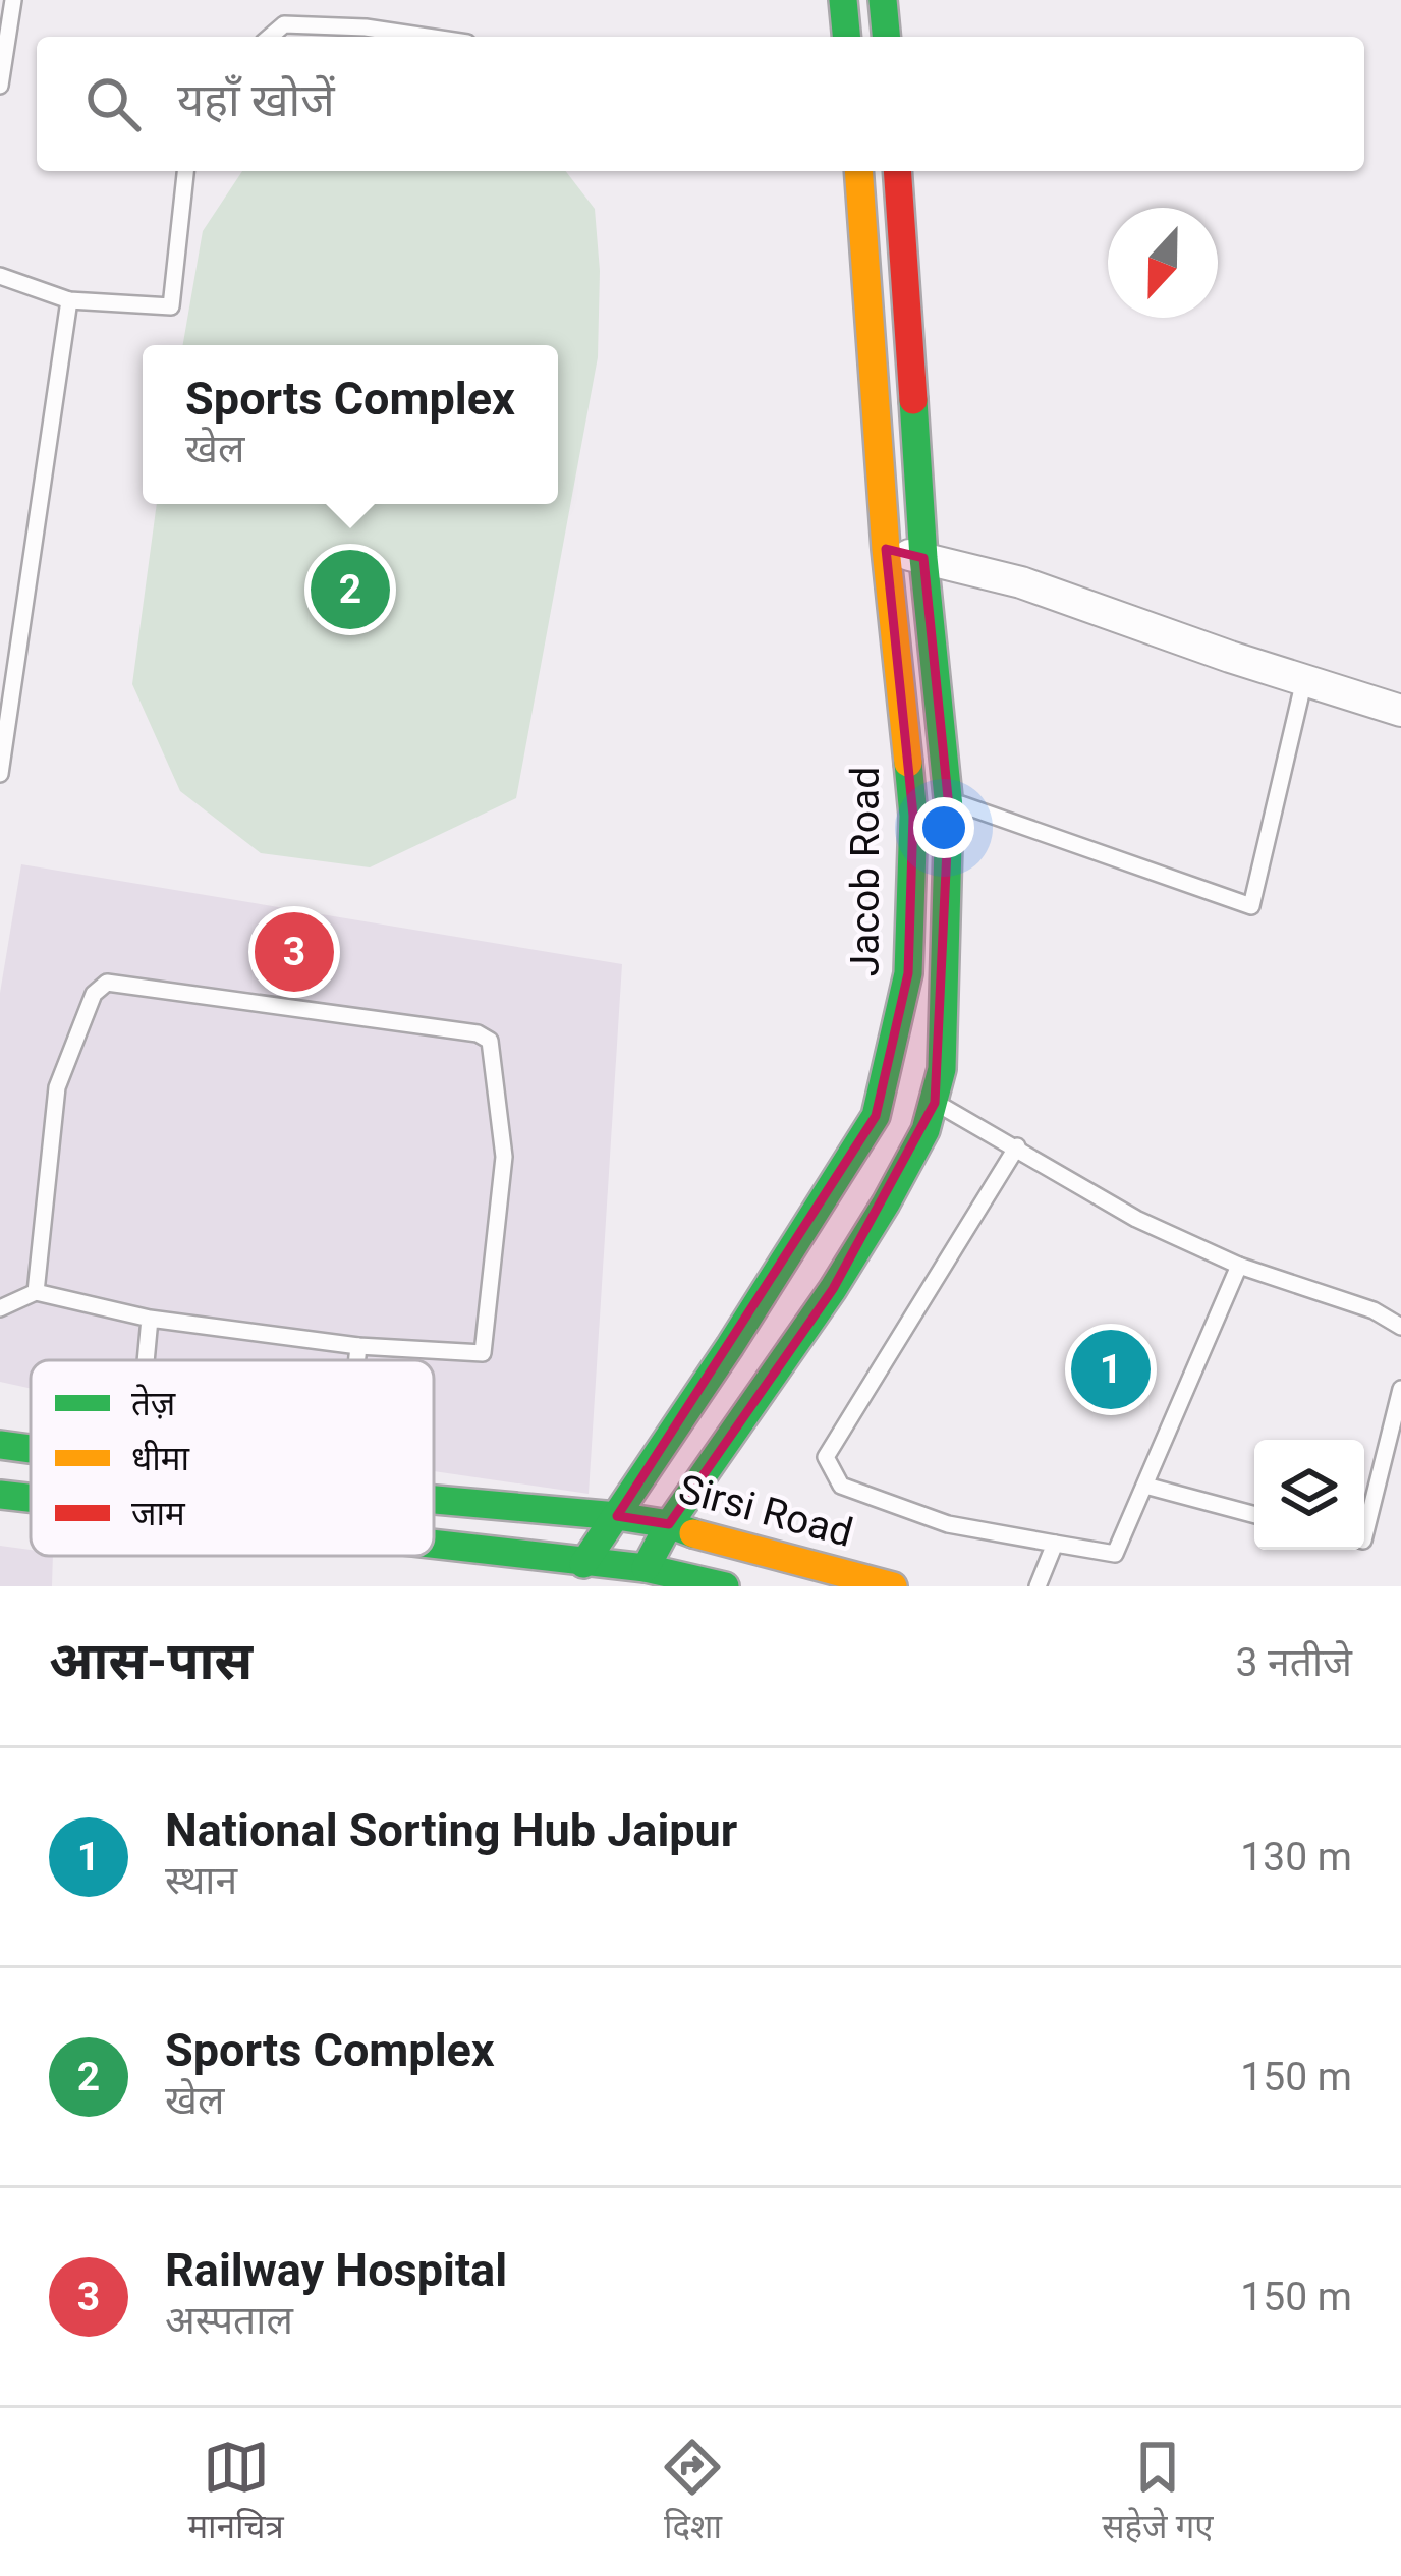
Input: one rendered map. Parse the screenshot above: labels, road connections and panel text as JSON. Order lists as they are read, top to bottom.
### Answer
{
  "streets": {
    "street": ["Jacob Road", "Sirsi Road"]
  },
  "crossings": [
    ["Jacob Road", "Sirsi Road"]
  ],
  "legend": ["तेज़", "धीमा", "जाम"],
  "north": "bottom",
  "page": {
    "search": "यहाँ खोजें",
    "popup": ["Sports Complex", "खेल"],
    "pins": ["2", "3", "1"],
    "heading": ["आस-पास", "3 नतीजे"],
    "list": [
      {
        "mark": "1",
        "name": "National Sorting Hub Jaipur",
        "note": "स्थान",
        "value": "130 m"
      },
      {
        "mark": "2",
        "name": "Sports Complex",
        "note": "खेल",
        "value": "150 m"
      },
      {
        "mark": "3",
        "name": "Railway Hospital",
        "note": "अस्पताल",
        "value": "150 m"
      }
    ],
    "nav": ["मानचित्र", "दिशा", "सहेजे गए"]
  }
}
